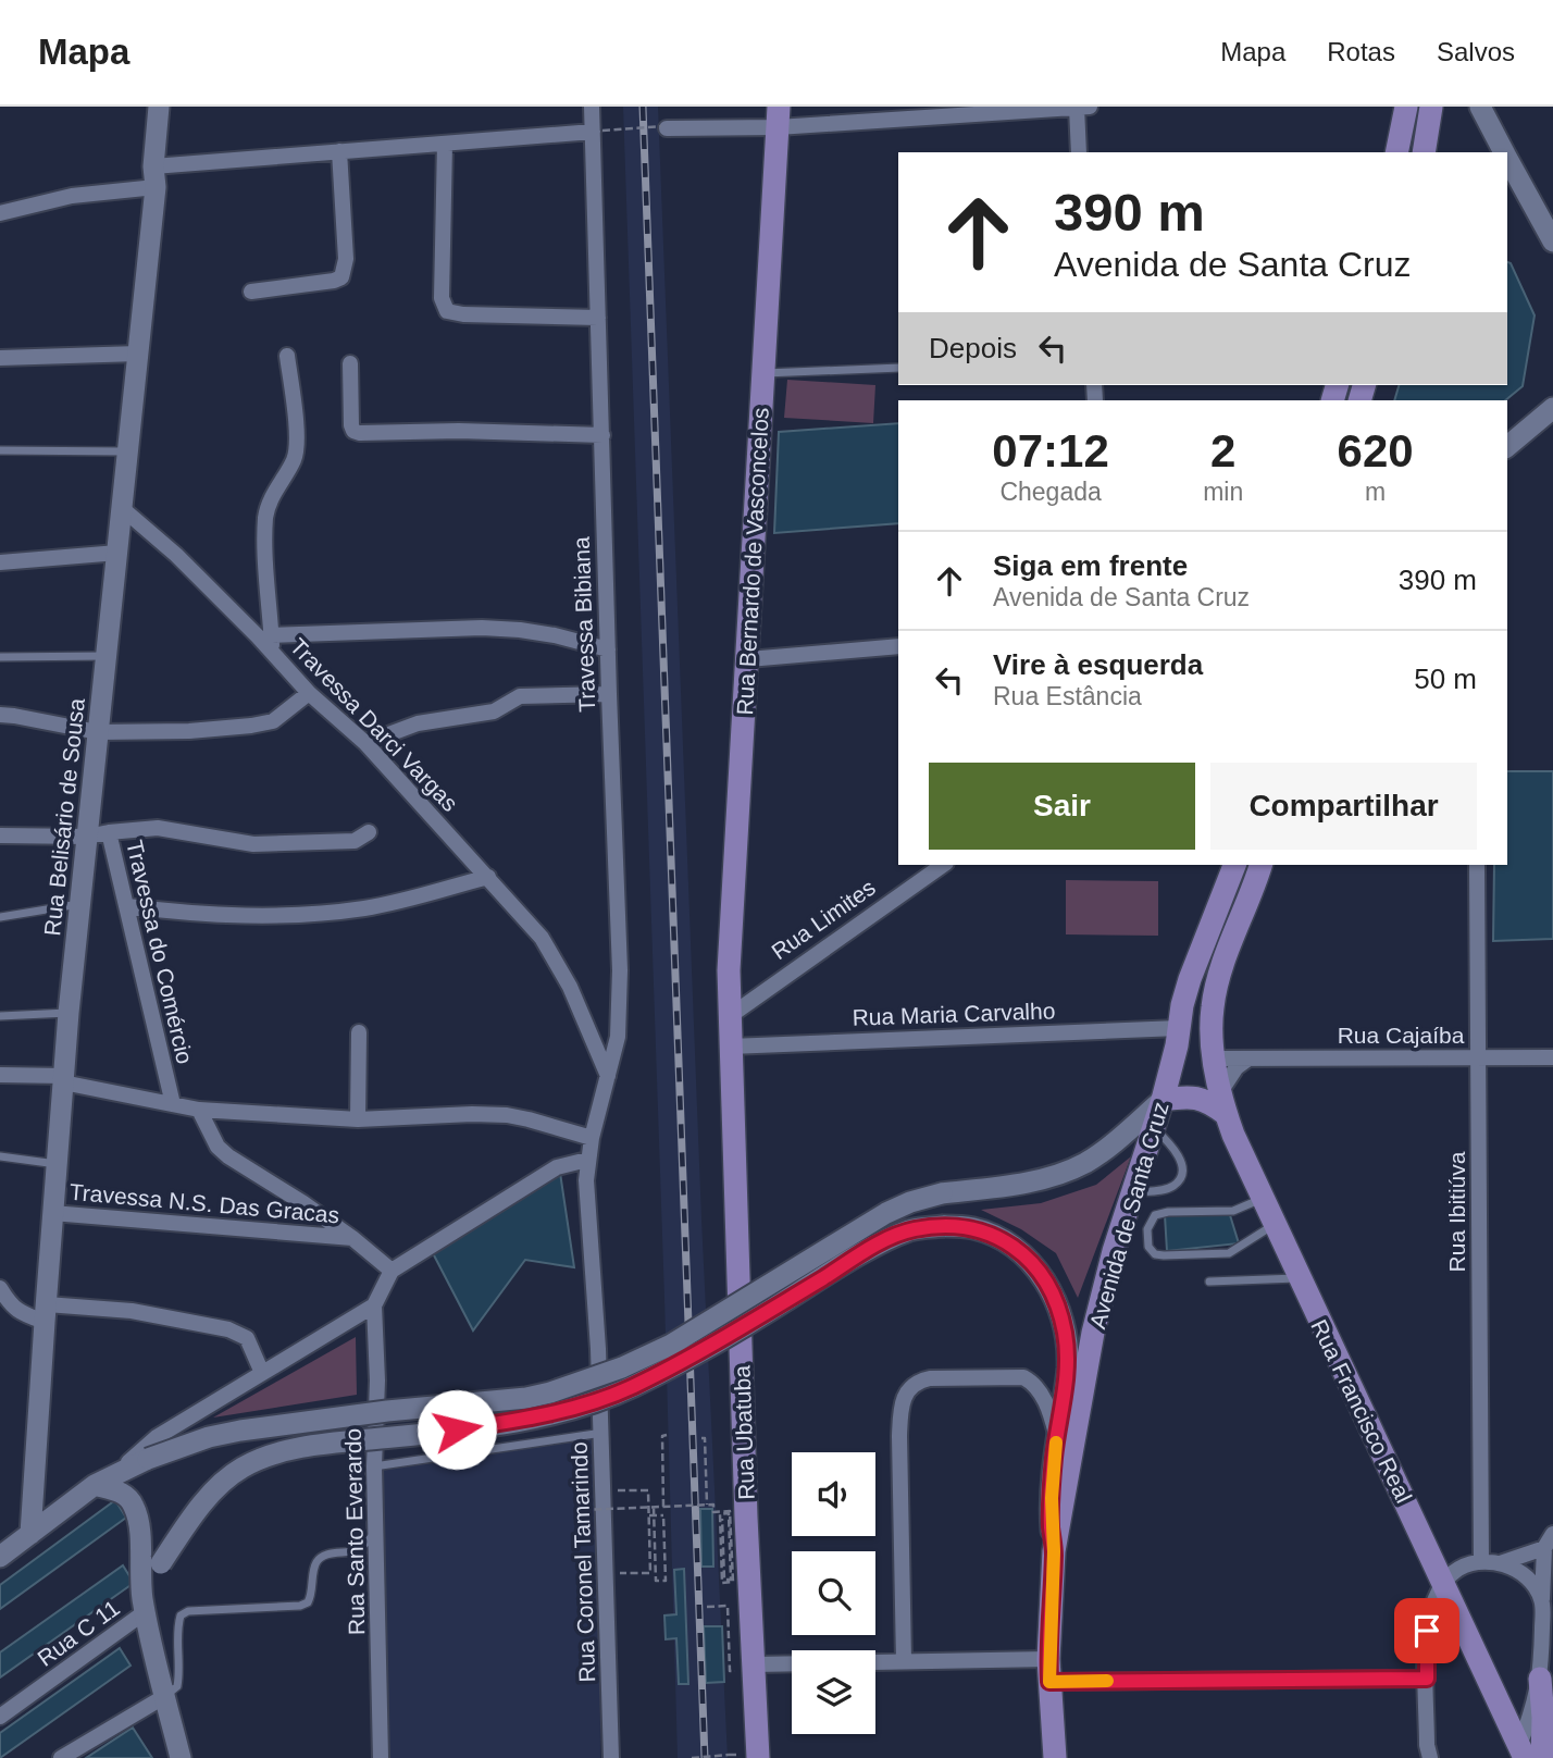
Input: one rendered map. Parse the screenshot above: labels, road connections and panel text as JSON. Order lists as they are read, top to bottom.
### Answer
{
  "streets": {
    "main road": [
      "Rua Bernardo de Vasconcelos",
      "Rua Belisário de Sousa",
      "Avenida de Santa Cruz",
      "Rua Francisco Real",
      "Rua Ubatuba"
    ],
    "street": [
      "Travessa Bibiana",
      "Travessa Darci Vargas",
      "Rua Limites",
      "Travessa do Comércio",
      "Rua Maria Carvalho",
      "Rua Cajaíba",
      "Travessa N.S. Das Gracas",
      "Rua Ibitiúva",
      "Rua Santo Everardo",
      "Rua Coronel Tamarindo",
      "Rua C 11"
    ]
  },
  "crossings": [
    ["Rua Bernardo de Vasconcelos", "Rua Limites"],
    ["Rua Bernardo de Vasconcelos", "Rua Ubatuba"],
    ["Travessa Bibiana", "Travessa Darci Vargas"],
    ["Travessa Bibiana", "Rua Coronel Tamarindo"],
    ["Travessa Darci Vargas", "Rua Belisário de Sousa"],
    ["Rua Belisário de Sousa", "Travessa do Comércio"],
    ["Rua Belisário de Sousa", "Travessa N.S. Das Gracas"],
    ["Rua Limites", "Rua Ubatuba"],
    ["Rua Maria Carvalho", "Avenida de Santa Cruz"],
    ["Rua Maria Carvalho", "Rua Ubatuba"],
    ["Rua Cajaíba", "Rua Ibitiúva"],
    ["Rua Cajaíba", "Rua Francisco Real"]
  ],
  "page": {
    "header": "Mapa",
    "nav": ["Mapa", "Rotas", "Salvos"],
    "turn": ["390 m", "Avenida de Santa Cruz"],
    "then": "Depois",
    "eta": [
      "07:12",
      "Chegada",
      "2",
      "min",
      "620",
      "m"
    ],
    "list": [
      {
        "name": "Siga em frente",
        "note": "Avenida de Santa Cruz",
        "value": "390 m"
      },
      {
        "name": "Vire à esquerda",
        "note": "Rua Estância",
        "value": "50 m"
      }
    ],
    "buttons": ["Sair", "Compartilhar"]
  }
}
